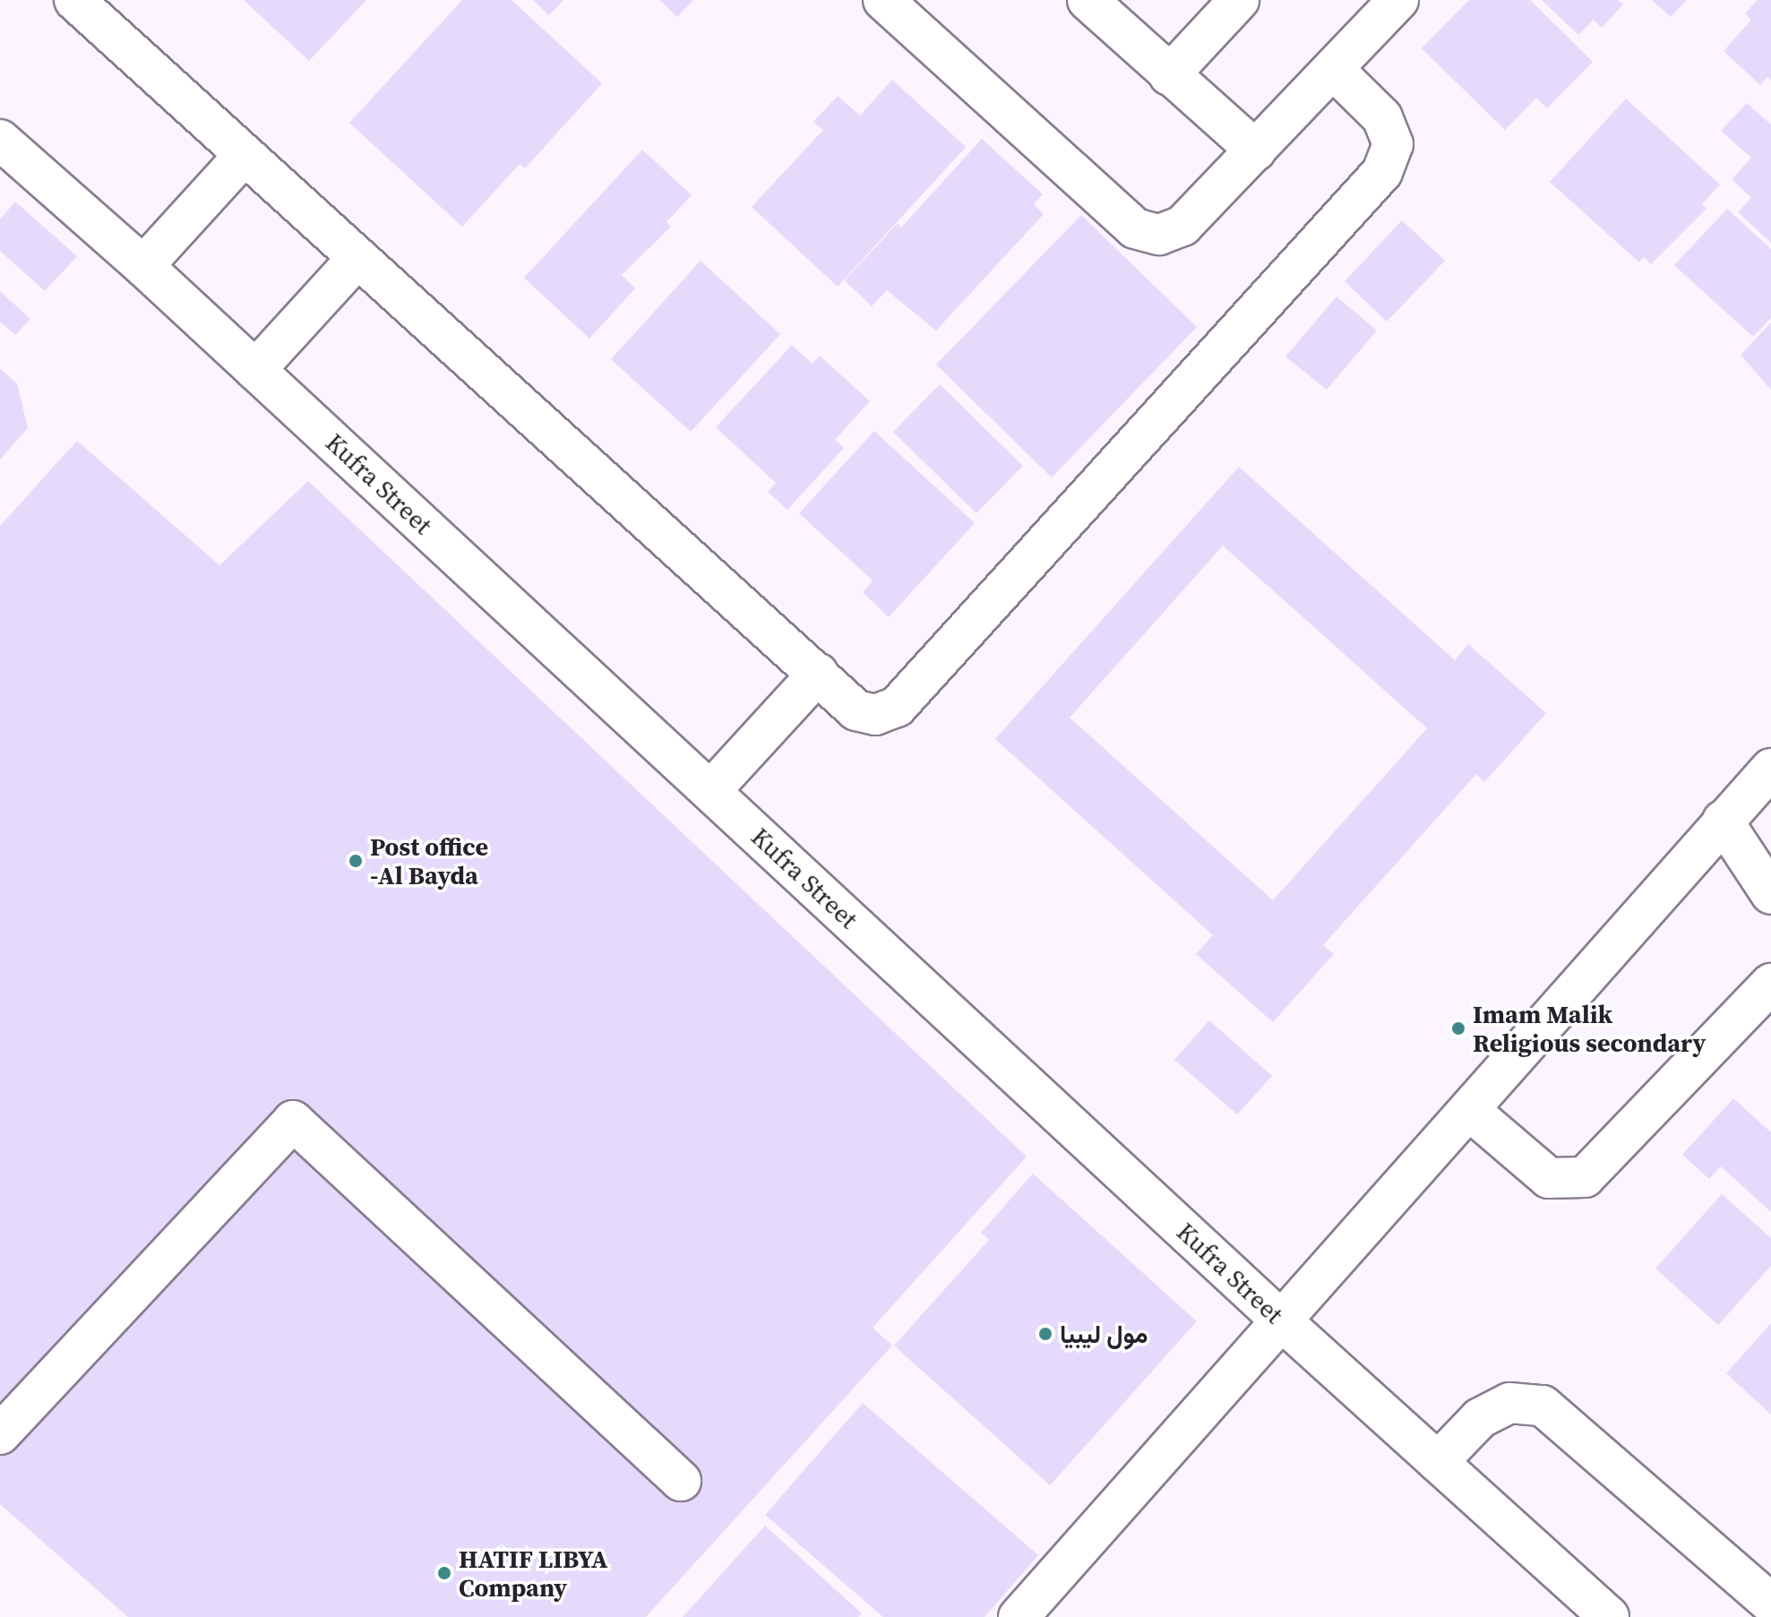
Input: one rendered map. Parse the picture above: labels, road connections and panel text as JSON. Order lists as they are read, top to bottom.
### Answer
{
  "streets": {
    "street": ["Kufra Street"]
  },
  "places": [
    "Post office -Al Bayda",
    "Imam Malik Religious secondary",
    "مول ليبيا",
    "HATIF LIBYA Company"
  ]
}
